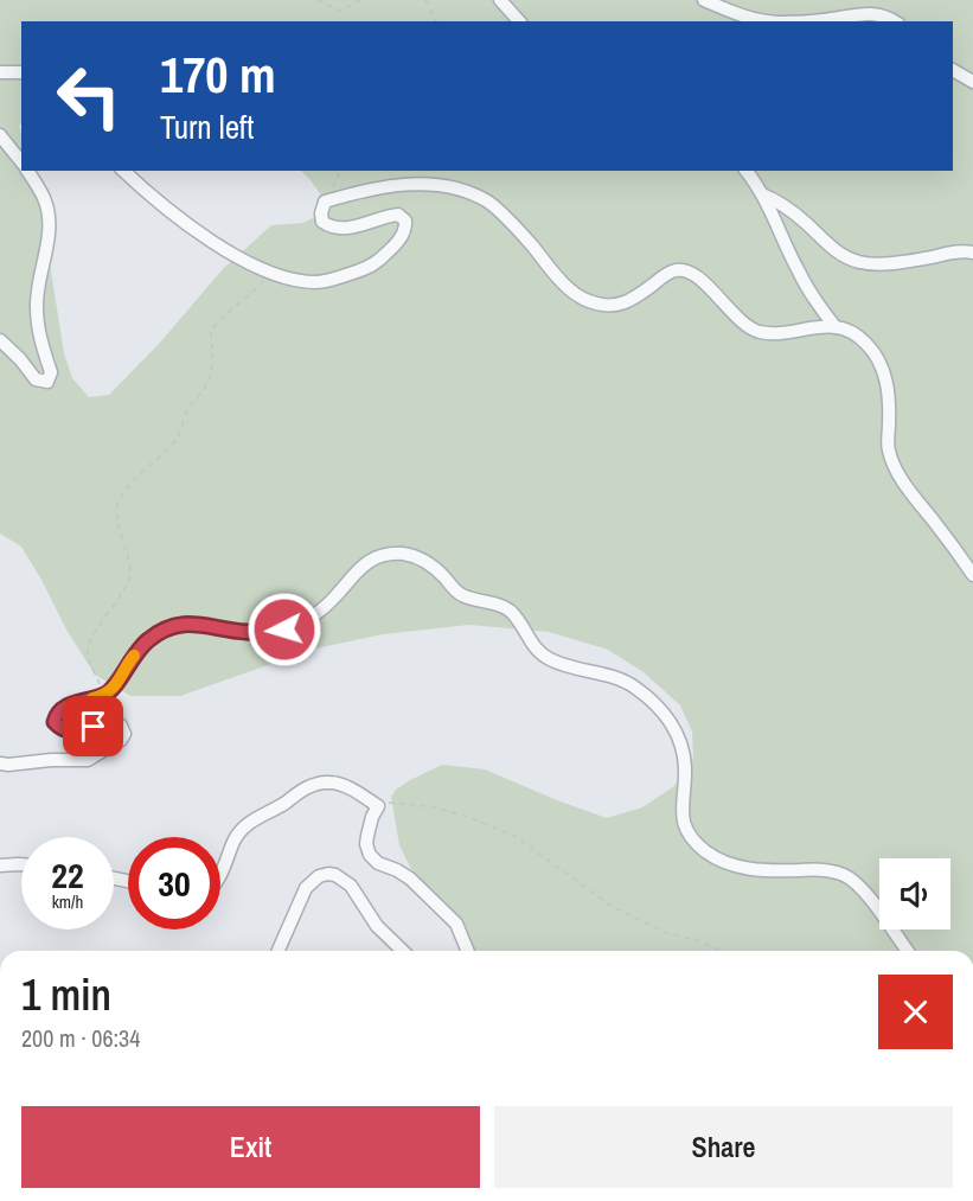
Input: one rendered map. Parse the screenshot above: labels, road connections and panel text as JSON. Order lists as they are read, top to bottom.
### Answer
{
  "page": {
    "turn": ["170 m", "Turn left"],
    "speed": "22 km/h",
    "limit": "30",
    "heading": ["1 min", "200 m · 06:34"],
    "buttons": ["Exit", "Share"]
  }
}
